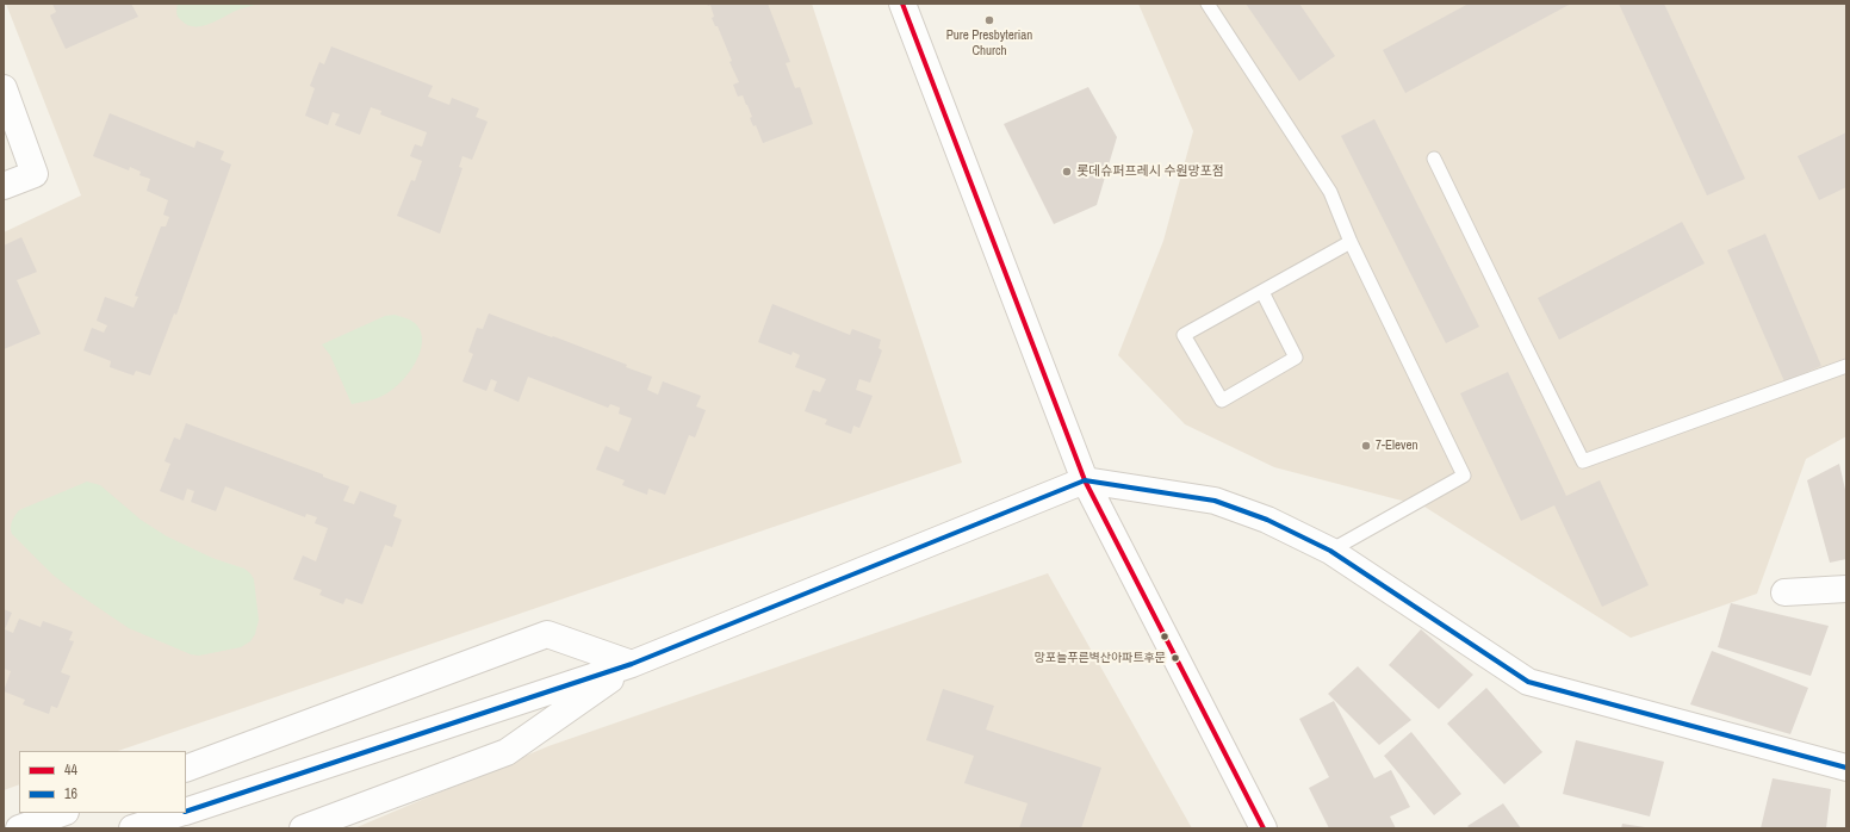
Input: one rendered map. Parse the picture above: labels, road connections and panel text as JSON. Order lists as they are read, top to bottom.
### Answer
{
  "places": [
    "Pure Presbyterian Church",
    "롯데슈퍼프레시 수원망포점",
    "7-Eleven",
    "망포늘푸른벽산아파트후문"
  ],
  "lines": ["transit line 44", "transit line 16"],
  "legend": ["44", "16"]
}
